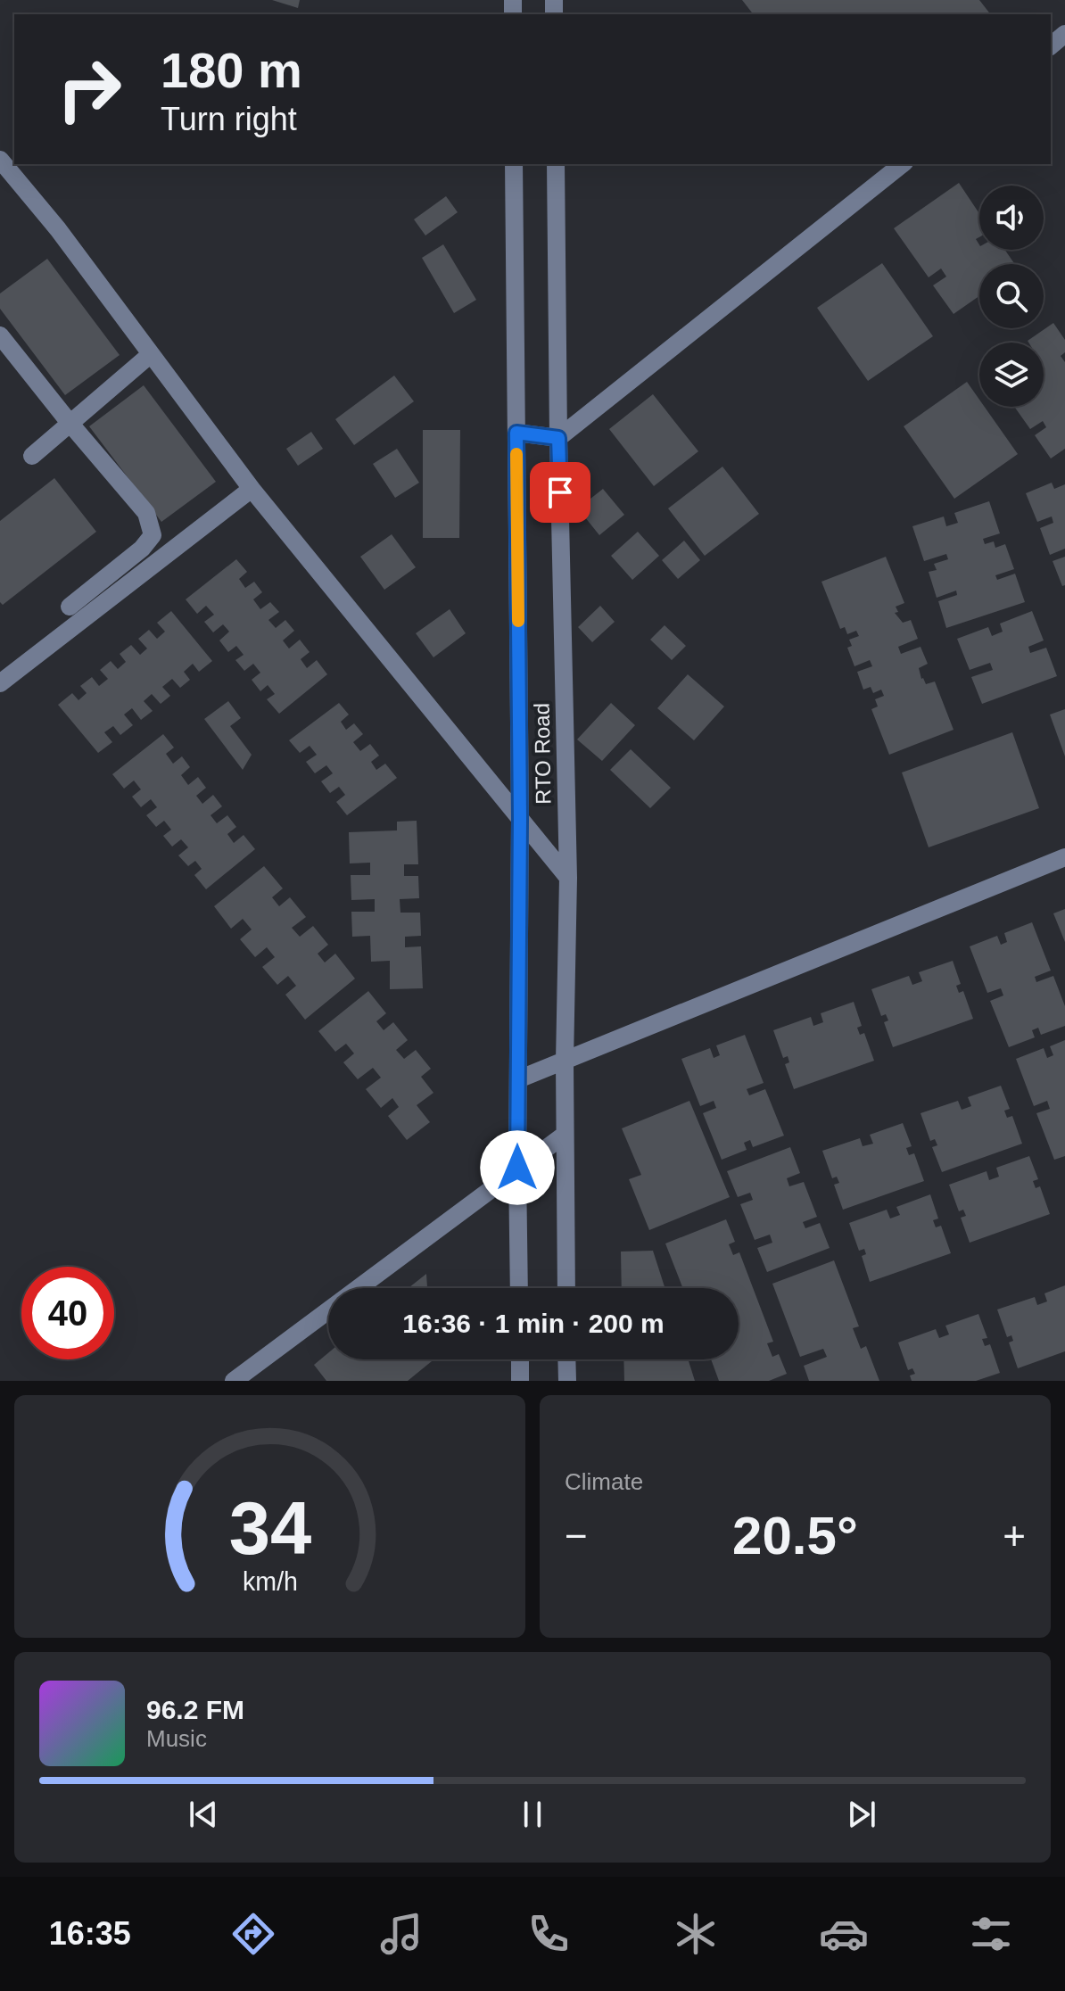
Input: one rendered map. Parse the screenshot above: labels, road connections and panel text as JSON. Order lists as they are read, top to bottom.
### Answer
{
  "streets": {
    "street": ["RTO Road"]
  },
  "page": {
    "turn": ["180 m", "Turn right"],
    "limit": "40",
    "trip": "16:36 · 1 min · 200 m",
    "tile": "Climate",
    "heat": ["−", "20.5°", "+"],
    "song": ["96.2 FM", "Music"],
    "tabs": "16:35",
    "gauge": ["34", "km/h"]
  }
}
